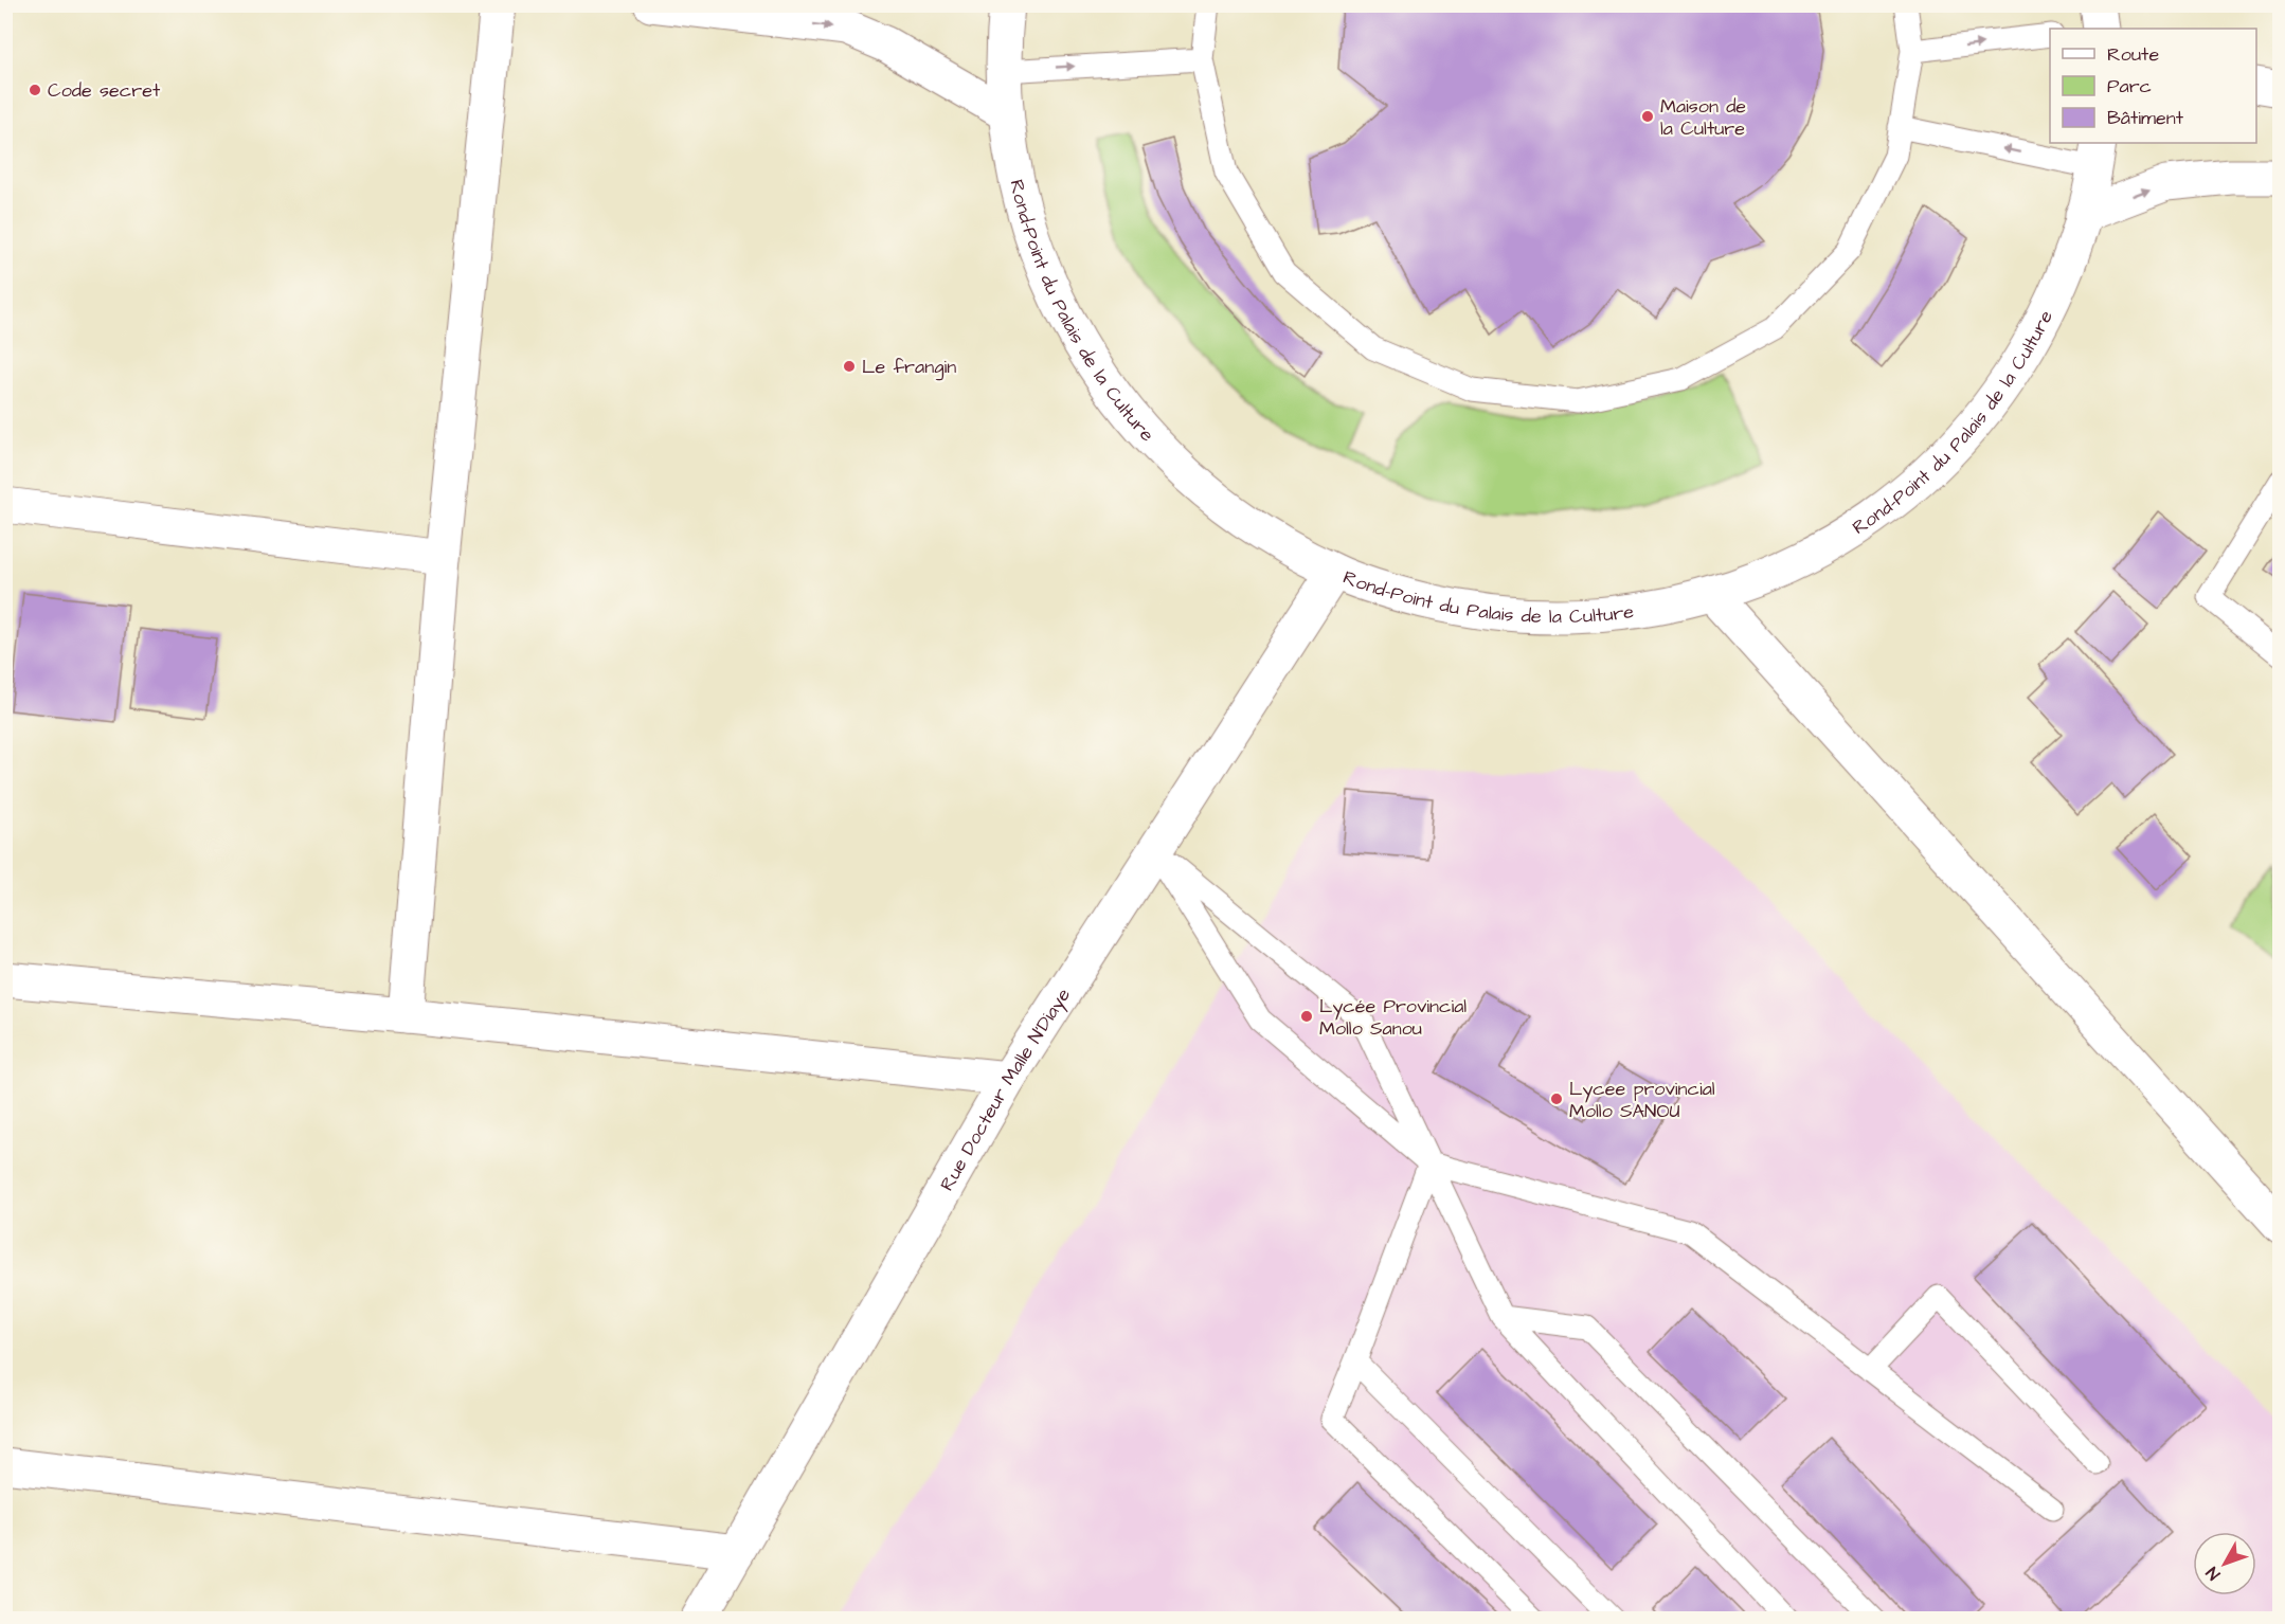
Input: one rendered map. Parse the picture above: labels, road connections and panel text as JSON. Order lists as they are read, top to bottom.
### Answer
{
  "streets": {
    "street": ["Rond-Point du Palais de la Culture", "Rue Docteur Malle N'Diaye"]
  },
  "crossings": [
    ["Rond-Point du Palais de la Culture", "Rue Docteur Malle N'Diaye"]
  ],
  "places": [
    "Code secret",
    "Maison de la Culture",
    "Le frangin",
    "Lycée Provincial Mollo Sanou",
    "Lycee provincial Mollo SANOU"
  ],
  "legend": ["Route", "Parc", "Bâtiment"],
  "north": "bottom left"
}
